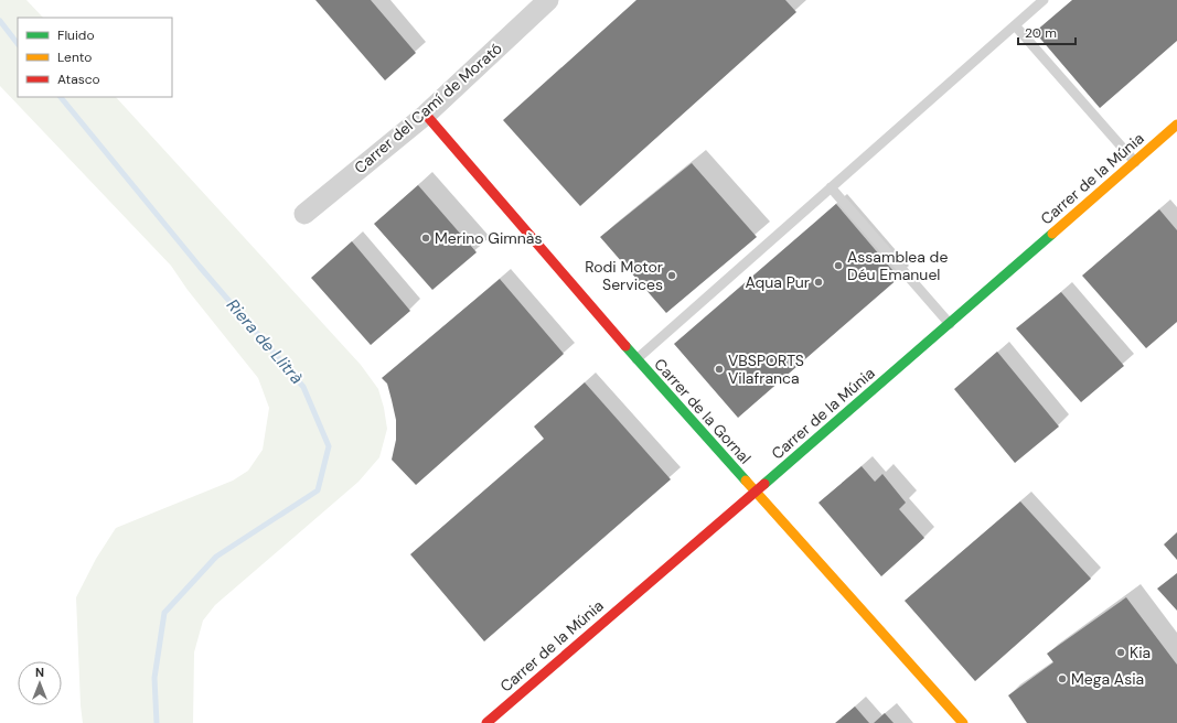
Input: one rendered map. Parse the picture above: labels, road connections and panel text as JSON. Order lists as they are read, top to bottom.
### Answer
{
  "streets": {
    "street": ["Carrer del Camí de Morató", "Carrer de la Múnia", "Carrer de la Gornal"]
  },
  "crossings": [
    ["Carrer del Camí de Morató", "Carrer de la Gornal"],
    ["Carrer de la Múnia", "Carrer de la Gornal"]
  ],
  "water": ["Riera de Llitrà"],
  "places": [
    "Merino Gimnàs",
    "Assamblea de Déu Emanuel",
    "Rodi Motor Services",
    "Aqua Pur",
    "VBSPORTS Vilafranca",
    "Kia",
    "Mega Asia"
  ],
  "legend": ["Fluido", "Lento", "Atasco"],
  "scale_bar": "20 m",
  "north": "top"
}
